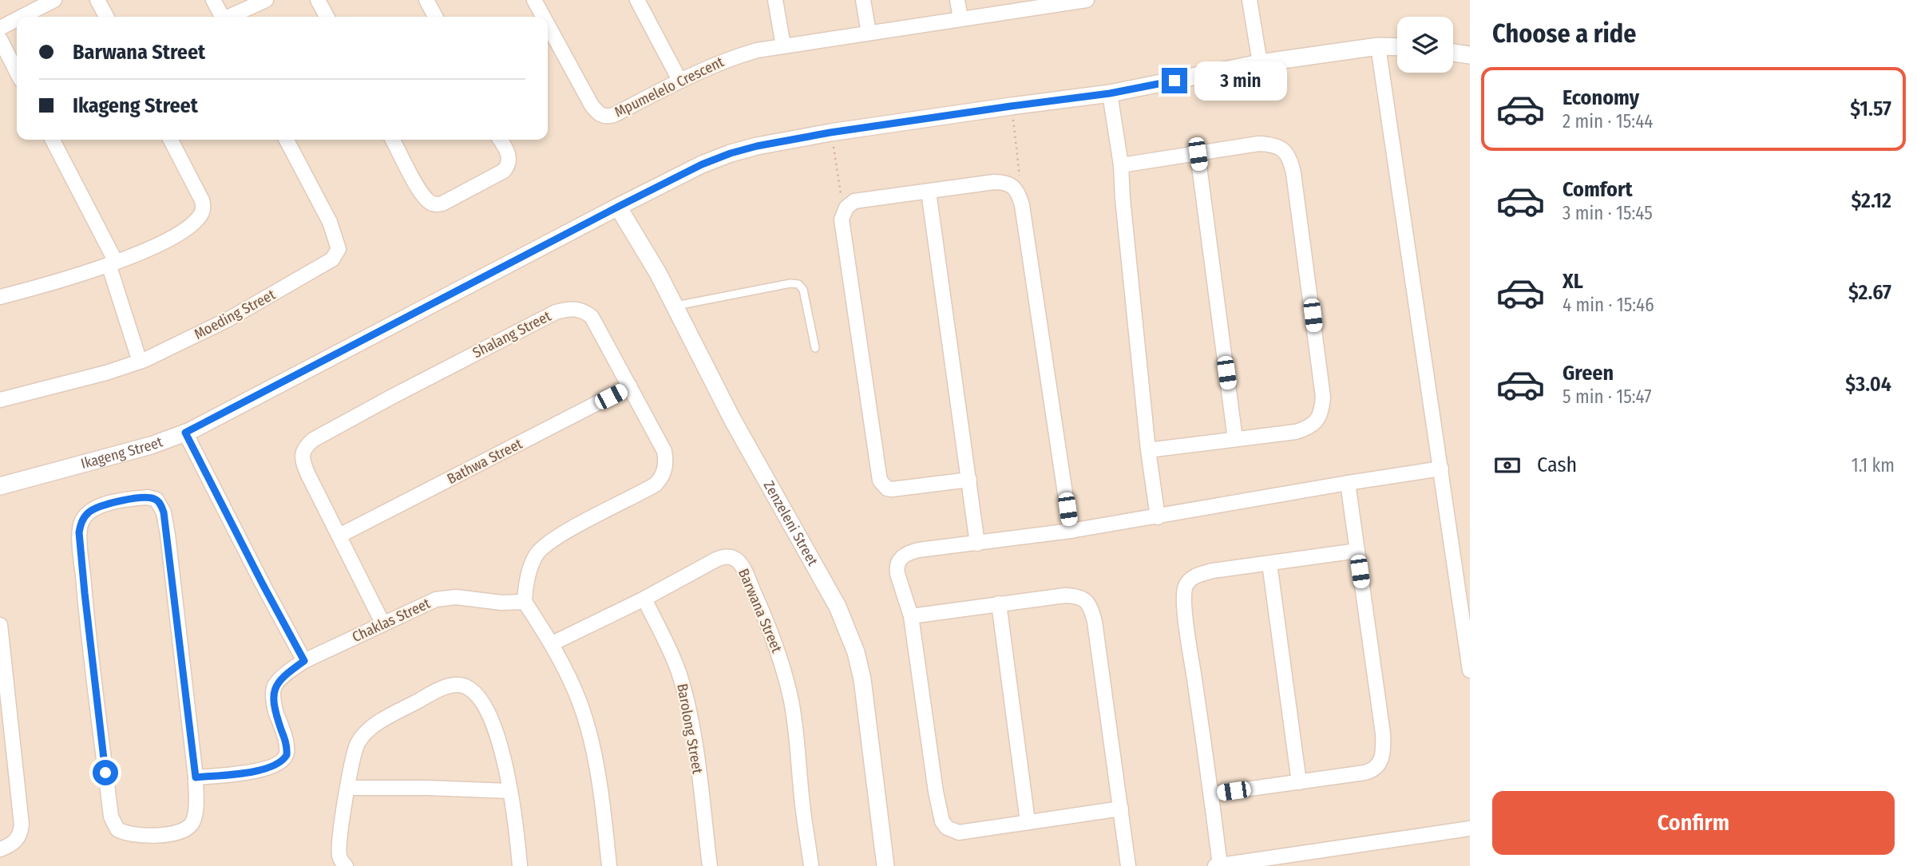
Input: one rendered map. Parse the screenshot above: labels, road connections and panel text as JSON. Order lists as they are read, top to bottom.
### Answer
{
  "streets": {
    "street": [
      "Mpumelelo Crescent",
      "Moeding Street",
      "Shalang Street",
      "Ikageng Street",
      "Bathwa Street",
      "Zenzeleni Street",
      "Barwana Street",
      "Chaklas Street",
      "Barolong Street"
    ]
  },
  "crossings": [
    ["Shalang Street", "Bathwa Street"],
    ["Shalang Street", "Chaklas Street"],
    ["Ikageng Street", "Zenzeleni Street"],
    ["Barwana Street", "Barolong Street"]
  ],
  "page": {
    "heading": "Choose a ride",
    "banner": ["Barwana Street", "Ikageng Street"],
    "bubble": "3 min",
    "list": [
      {
        "name": "Economy",
        "note": "2 min · 15:44",
        "value": "$1.57"
      },
      {
        "name": "Comfort",
        "note": "3 min · 15:45",
        "value": "$2.12"
      },
      {
        "name": "XL",
        "note": "4 min · 15:46",
        "value": "$2.67"
      },
      {
        "name": "Green",
        "note": "5 min · 15:47",
        "value": "$3.04"
      }
    ],
    "pay": ["Cash", "1.1 km"],
    "buttons": "Confirm"
  }
}
